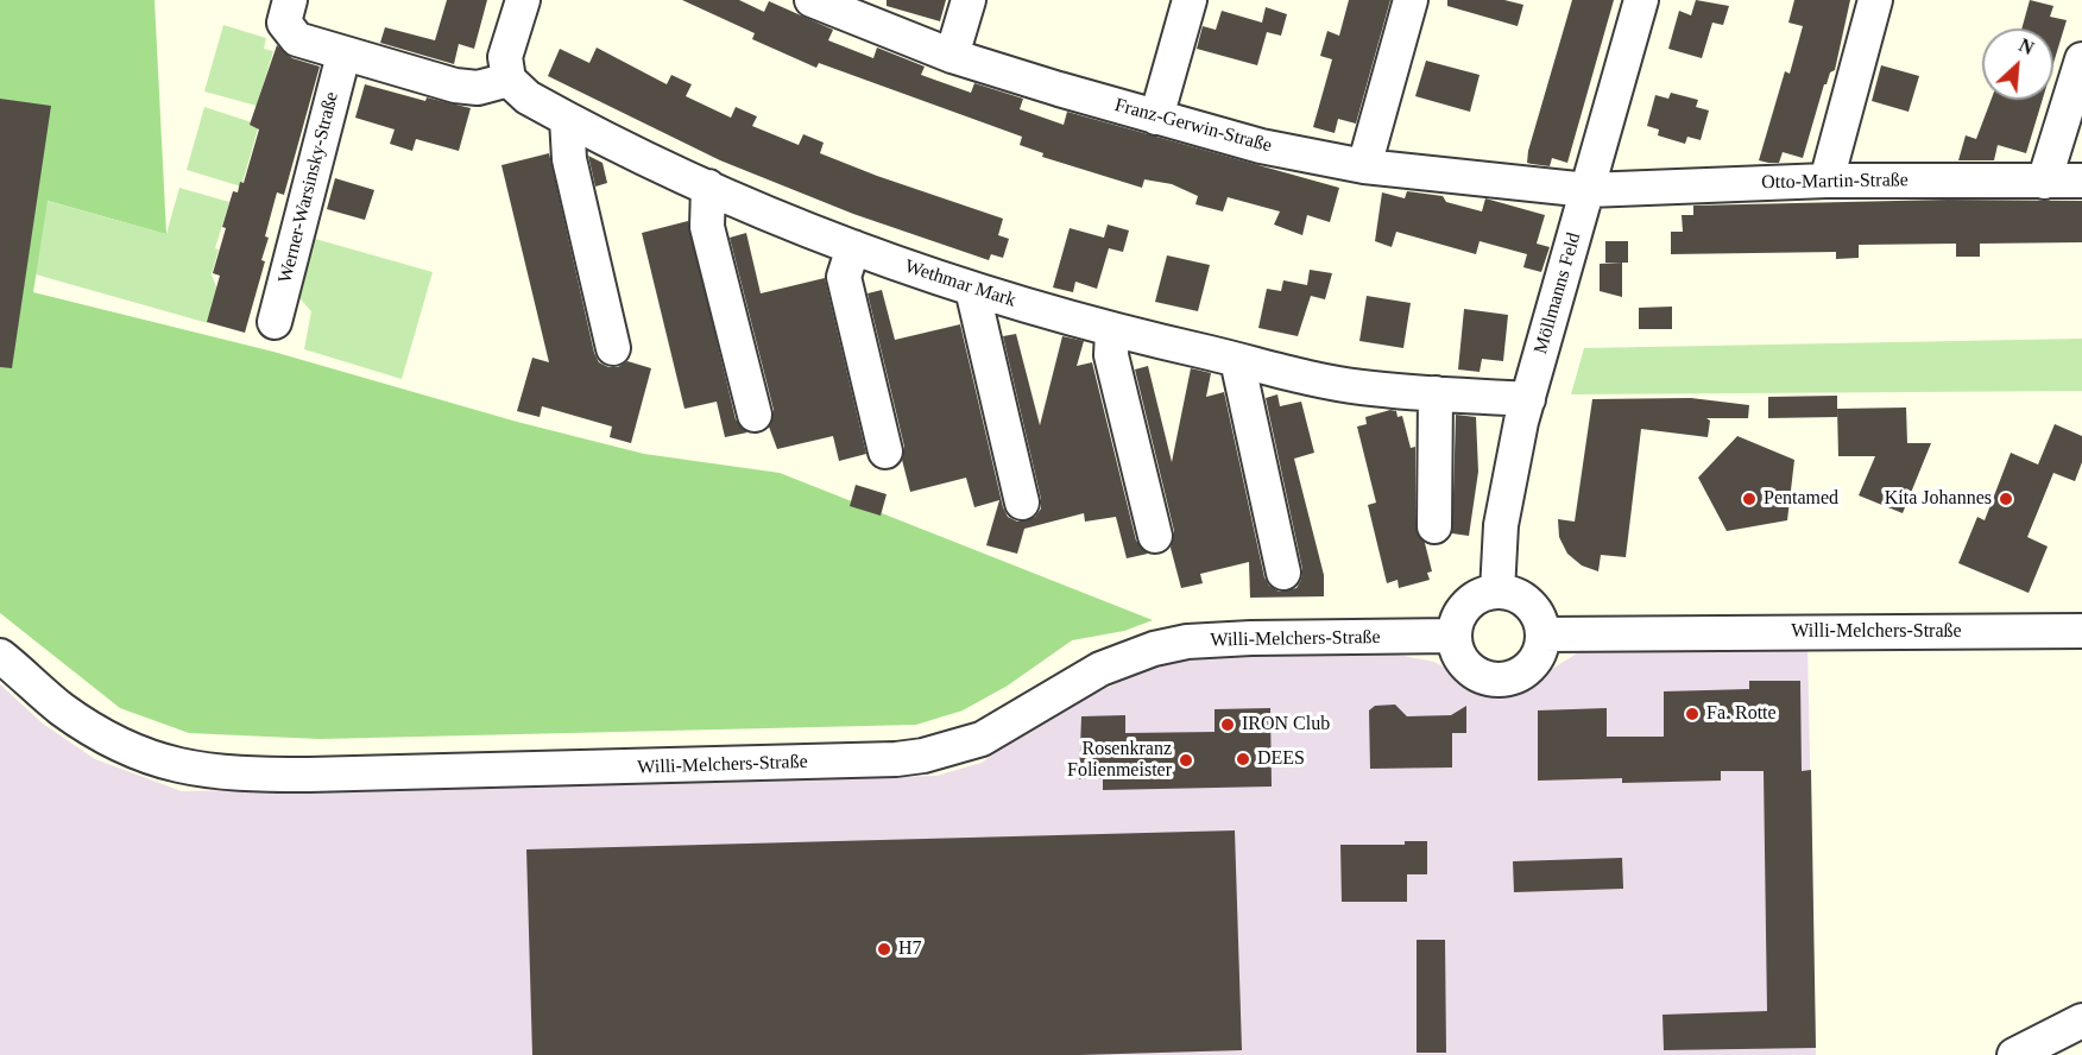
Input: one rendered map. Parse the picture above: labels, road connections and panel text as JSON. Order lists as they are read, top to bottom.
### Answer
{
  "streets": {
    "street": [
      "Franz-Gerwin-Straße",
      "Otto-Martin-Straße",
      "Werner-Warsinsky-Straße",
      "Wethmar Mark",
      "Möllmanns Feld",
      "Willi-Melchers-Straße"
    ]
  },
  "crossings": [
    ["Franz-Gerwin-Straße", "Otto-Martin-Straße"],
    ["Franz-Gerwin-Straße", "Möllmanns Feld"],
    ["Otto-Martin-Straße", "Möllmanns Feld"],
    ["Wethmar Mark", "Möllmanns Feld"],
    ["Möllmanns Feld", "Willi-Melchers-Straße"]
  ],
  "places": [
    "Pentamed",
    "Kita Johannes",
    "Fa. Rotte",
    "IRON Club",
    "DEES",
    "Rosenkranz Folienmeister",
    "H7"
  ],
  "north": "top right"
}
